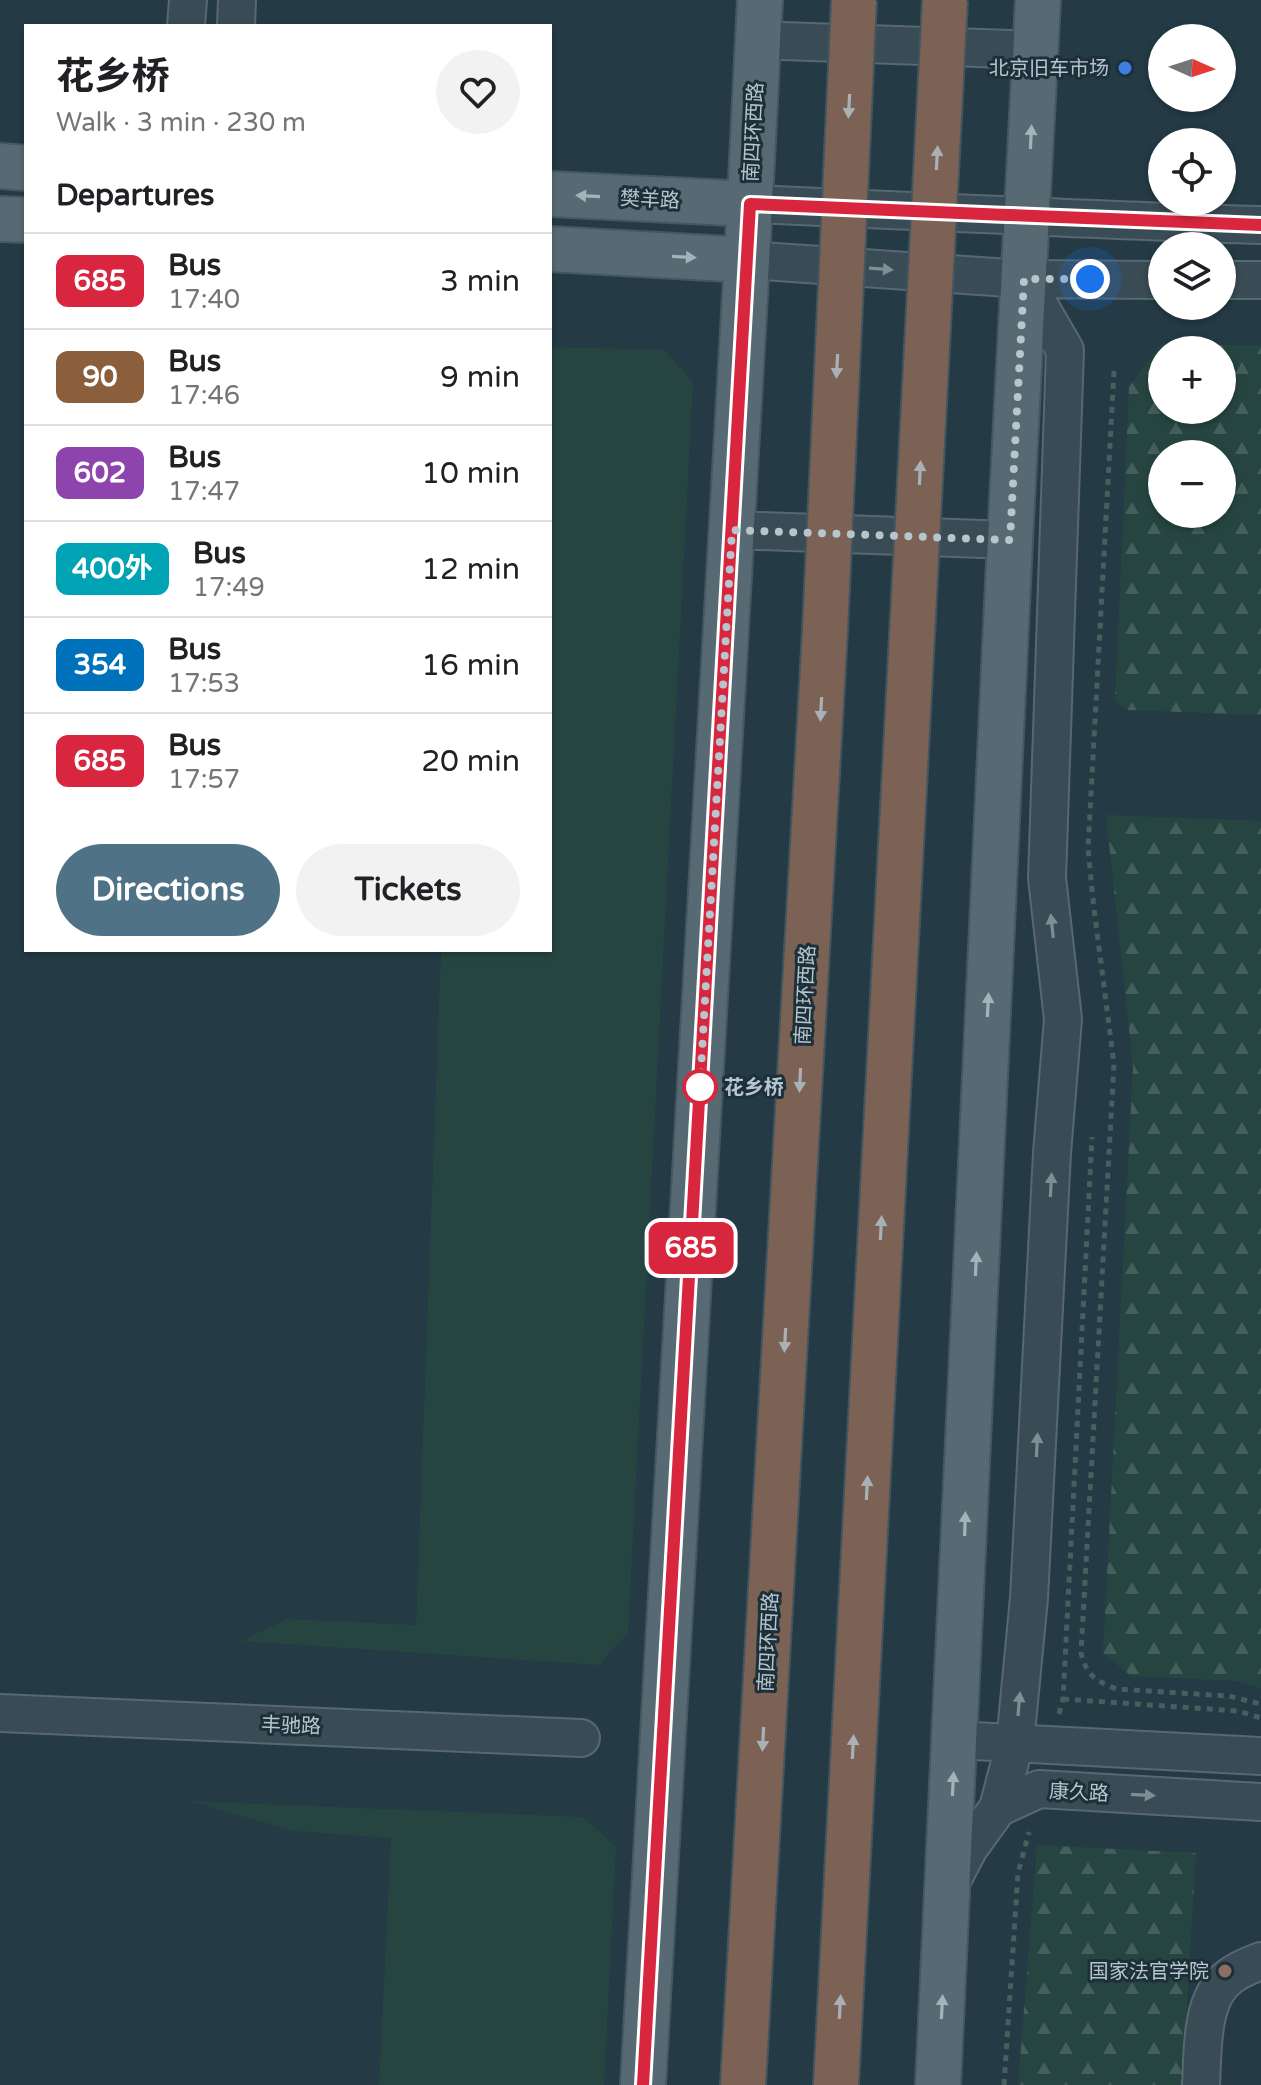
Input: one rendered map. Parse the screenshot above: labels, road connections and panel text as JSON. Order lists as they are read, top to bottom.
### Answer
{
  "streets": {
    "highway": ["南四环西路"],
    "main road": ["樊羊路"],
    "street": ["丰驰路", "康久路"]
  },
  "crossings": [
    ["南四环西路", "樊羊路"]
  ],
  "places": ["北京旧车市场", "花乡桥", "国家法官学院"],
  "lines": ["bus line 685"],
  "north": "right",
  "page": {
    "on_map": "685",
    "map_buttons": ["+", "−"],
    "heading": [
      ["花乡桥", "Walk · 3 min · 230 m"],
      "Departures"
    ],
    "list": [
      {
        "mark": "685",
        "name": "Bus",
        "note": "17:40",
        "value": "3 min"
      },
      {
        "mark": "90",
        "name": "Bus",
        "note": "17:46",
        "value": "9 min"
      },
      {
        "mark": "602",
        "name": "Bus",
        "note": "17:47",
        "value": "10 min"
      },
      {
        "mark": "400外",
        "name": "Bus",
        "note": "17:49",
        "value": "12 min"
      },
      {
        "mark": "354",
        "name": "Bus",
        "note": "17:53",
        "value": "16 min"
      },
      {
        "mark": "685",
        "name": "Bus",
        "note": "17:57",
        "value": "20 min"
      }
    ],
    "buttons": ["Directions", "Tickets"]
  }
}
